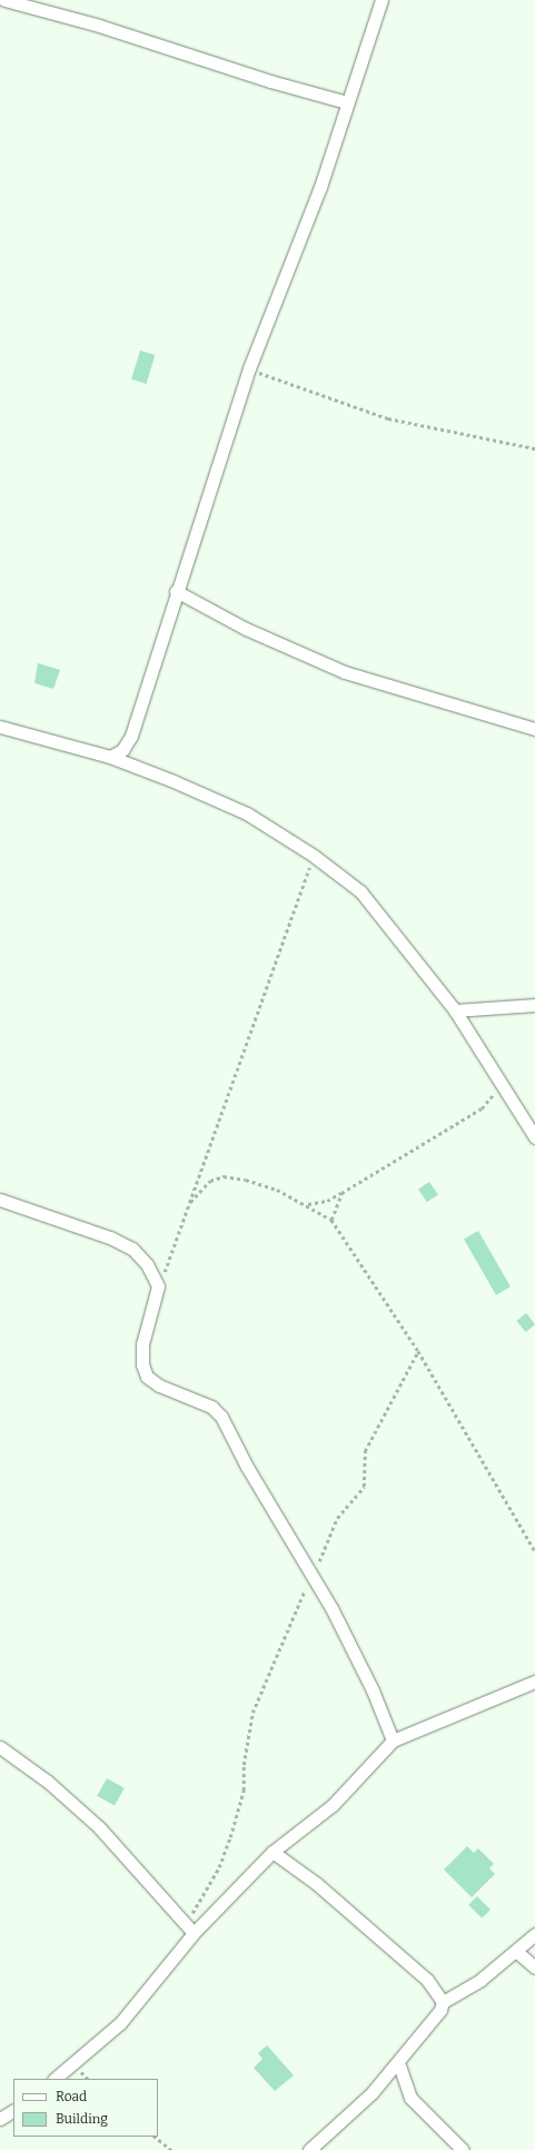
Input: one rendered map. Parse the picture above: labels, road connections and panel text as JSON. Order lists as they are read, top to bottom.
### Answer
{
  "legend": ["Road", "Building"]
}
